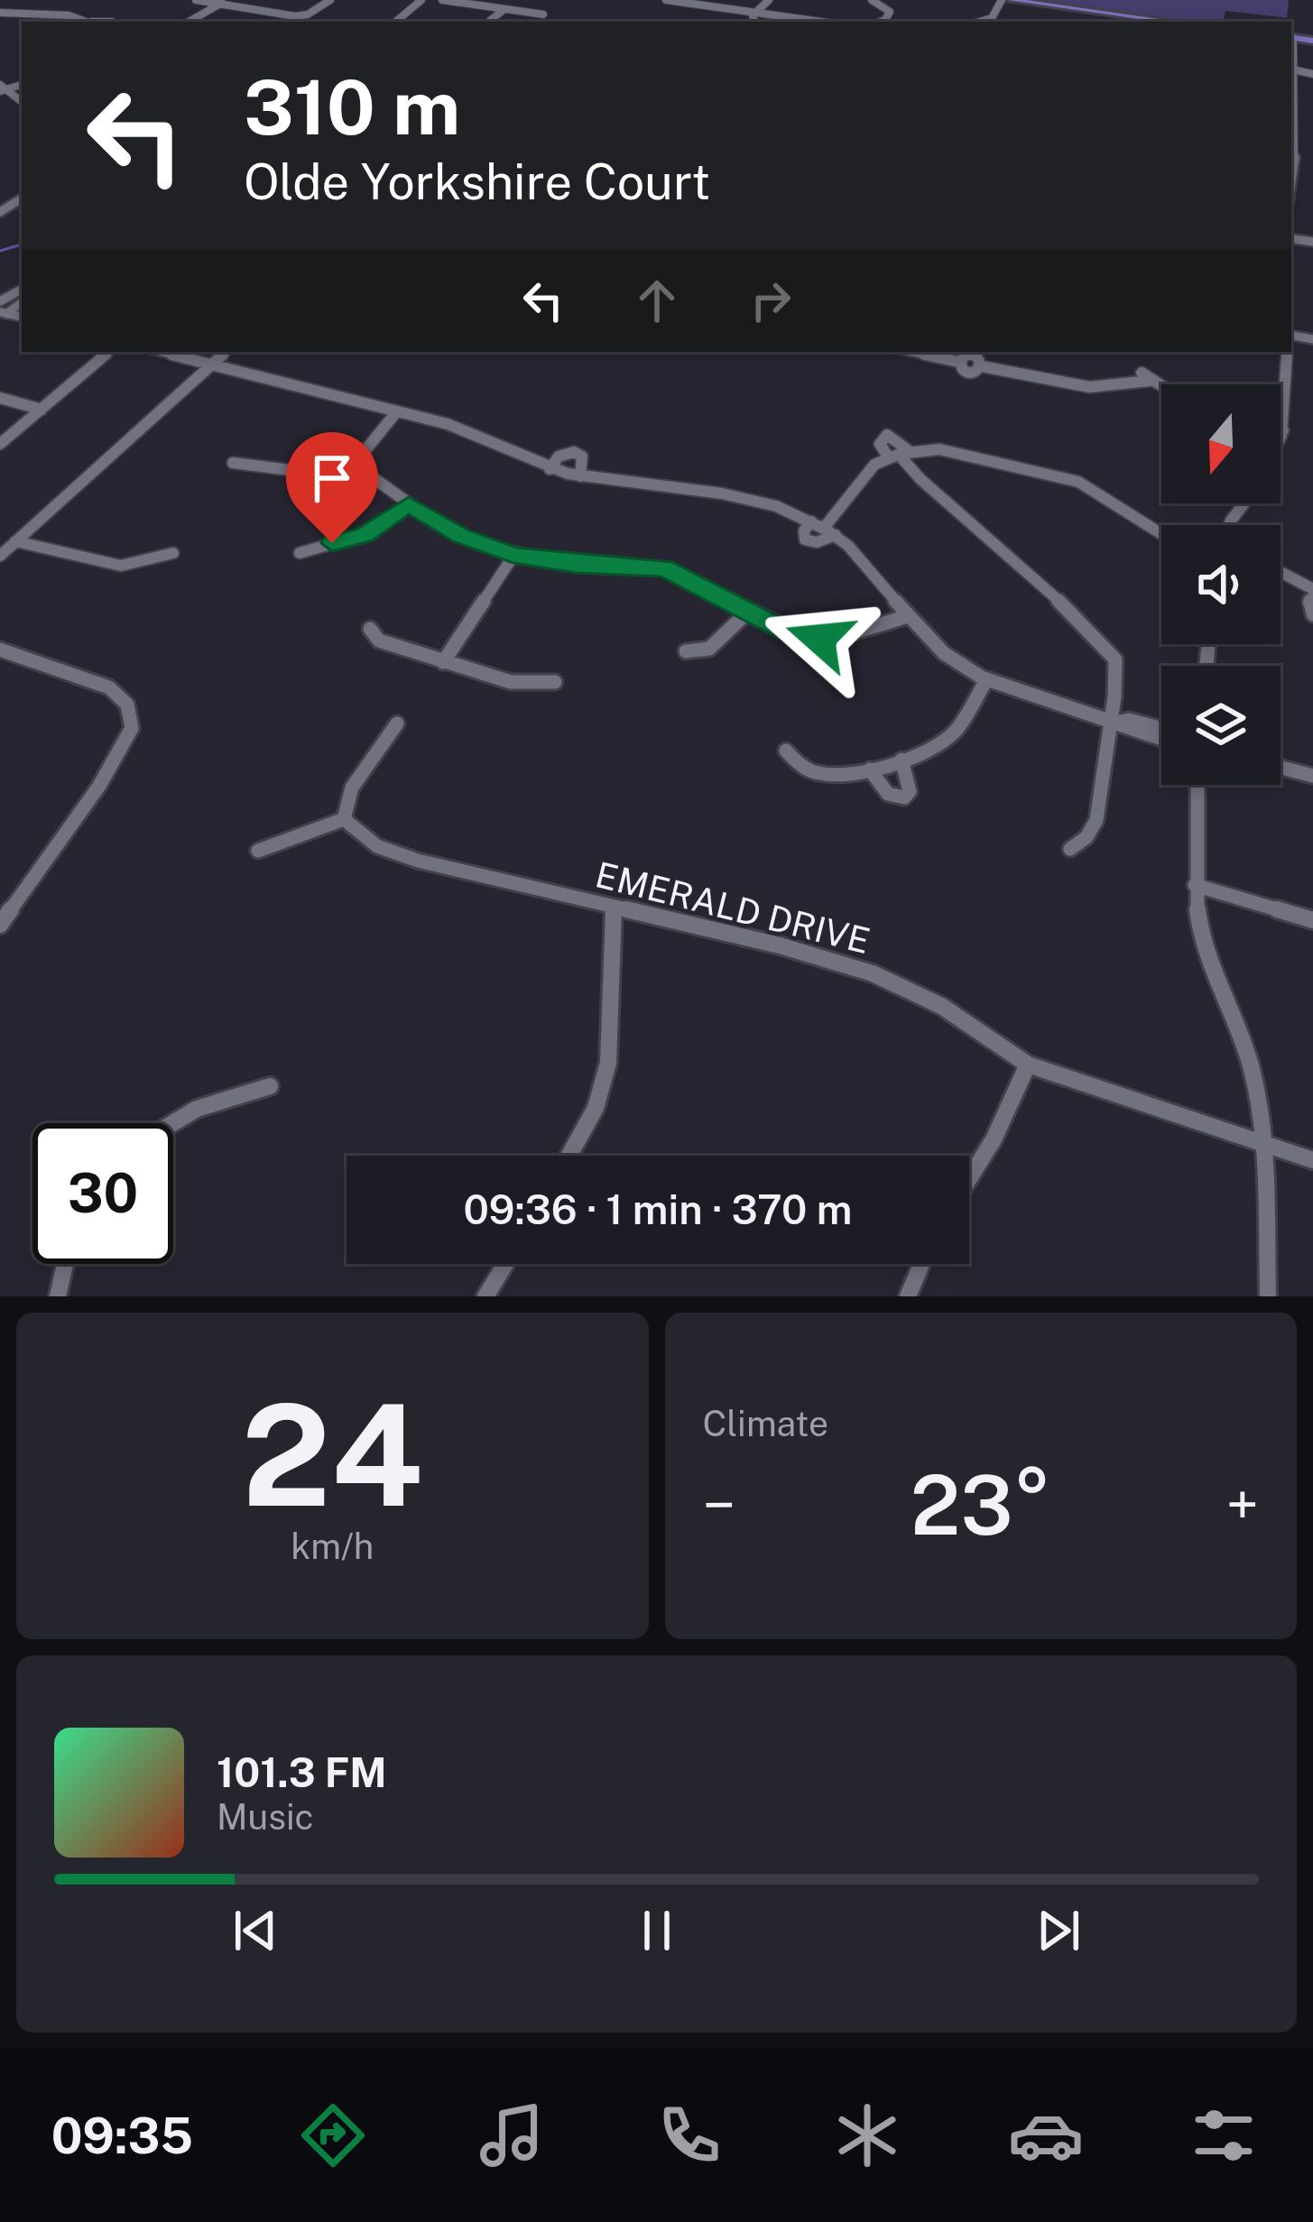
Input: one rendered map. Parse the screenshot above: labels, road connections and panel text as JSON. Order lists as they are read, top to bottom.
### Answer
{
  "streets": {
    "street": ["EMERALD DRIVE"]
  },
  "north": "bottom",
  "page": {
    "turn": ["310 m", "Olde Yorkshire Court"],
    "limit": "30",
    "trip": "09:36 · 1 min · 370 m",
    "tile": [
      ["24", "km/h"],
      "Climate"
    ],
    "heat": ["−", "23°", "+"],
    "song": ["101.3 FM", "Music"],
    "tabs": "09:35"
  }
}
